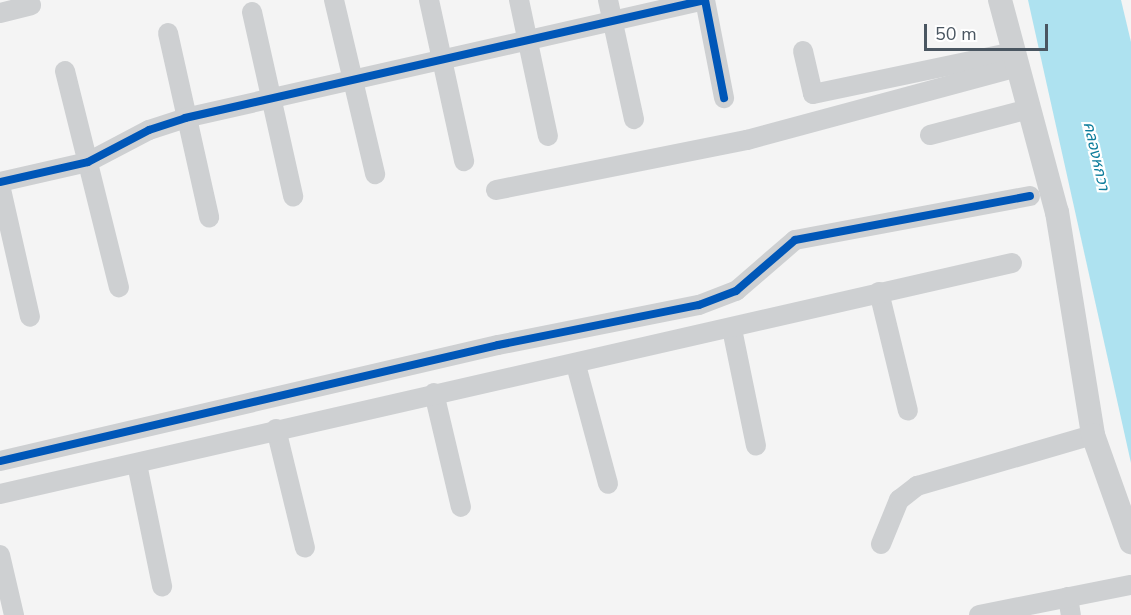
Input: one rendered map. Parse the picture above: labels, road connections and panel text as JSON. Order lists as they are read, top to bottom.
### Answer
{
  "water": ["คลองหกวา"],
  "scale_bar": "50 m"
}
